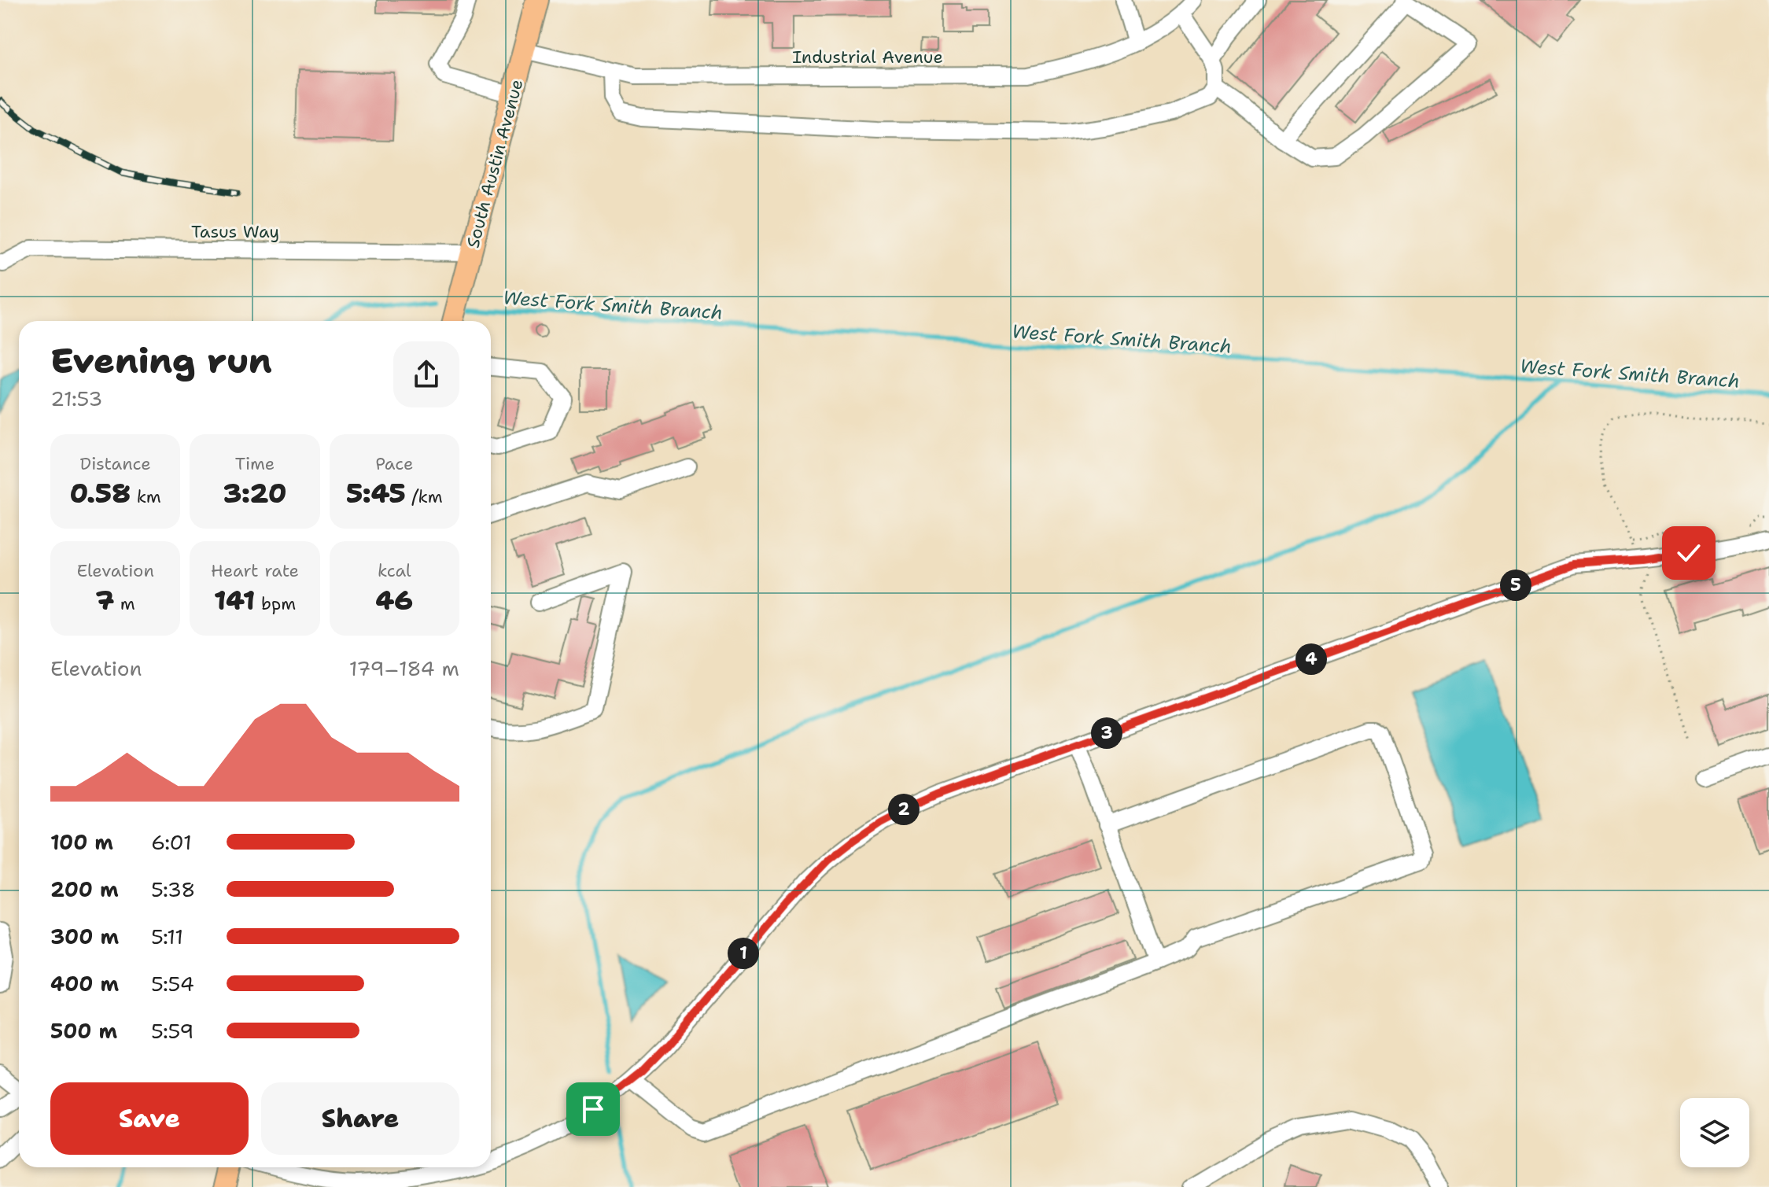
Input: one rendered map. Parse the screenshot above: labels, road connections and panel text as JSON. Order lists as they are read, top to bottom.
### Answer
{
  "streets": {
    "main road": ["South Austin Avenue"],
    "street": ["Industrial Avenue", "Tasus Way"]
  },
  "crossings": [
    ["Industrial Avenue", "South Austin Avenue"],
    ["South Austin Avenue", "Tasus Way"]
  ],
  "water": ["West Fork Smith Branch"],
  "page": {
    "heading": ["Evening run", "21:53"],
    "stats": [
      ["Distance", "0.58 km"],
      ["Time", "3:20"],
      ["Pace", "5:45 /km"],
      ["Elevation", "7 m"],
      ["Heart rate", "141 bpm"],
      ["kcal", "46"]
    ],
    "pins": [
      "5",
      "4",
      "3",
      "2",
      "1"
    ],
    "chart": ["Elevation", "179–184 m"],
    "list": [
      {
        "name": "100 m",
        "note": "6:01"
      },
      {
        "name": "200 m",
        "note": "5:38"
      },
      {
        "name": "300 m",
        "note": "5:11"
      },
      {
        "name": "400 m",
        "note": "5:54"
      },
      {
        "name": "500 m",
        "note": "5:59"
      }
    ],
    "buttons": ["Save", "Share"]
  }
}
